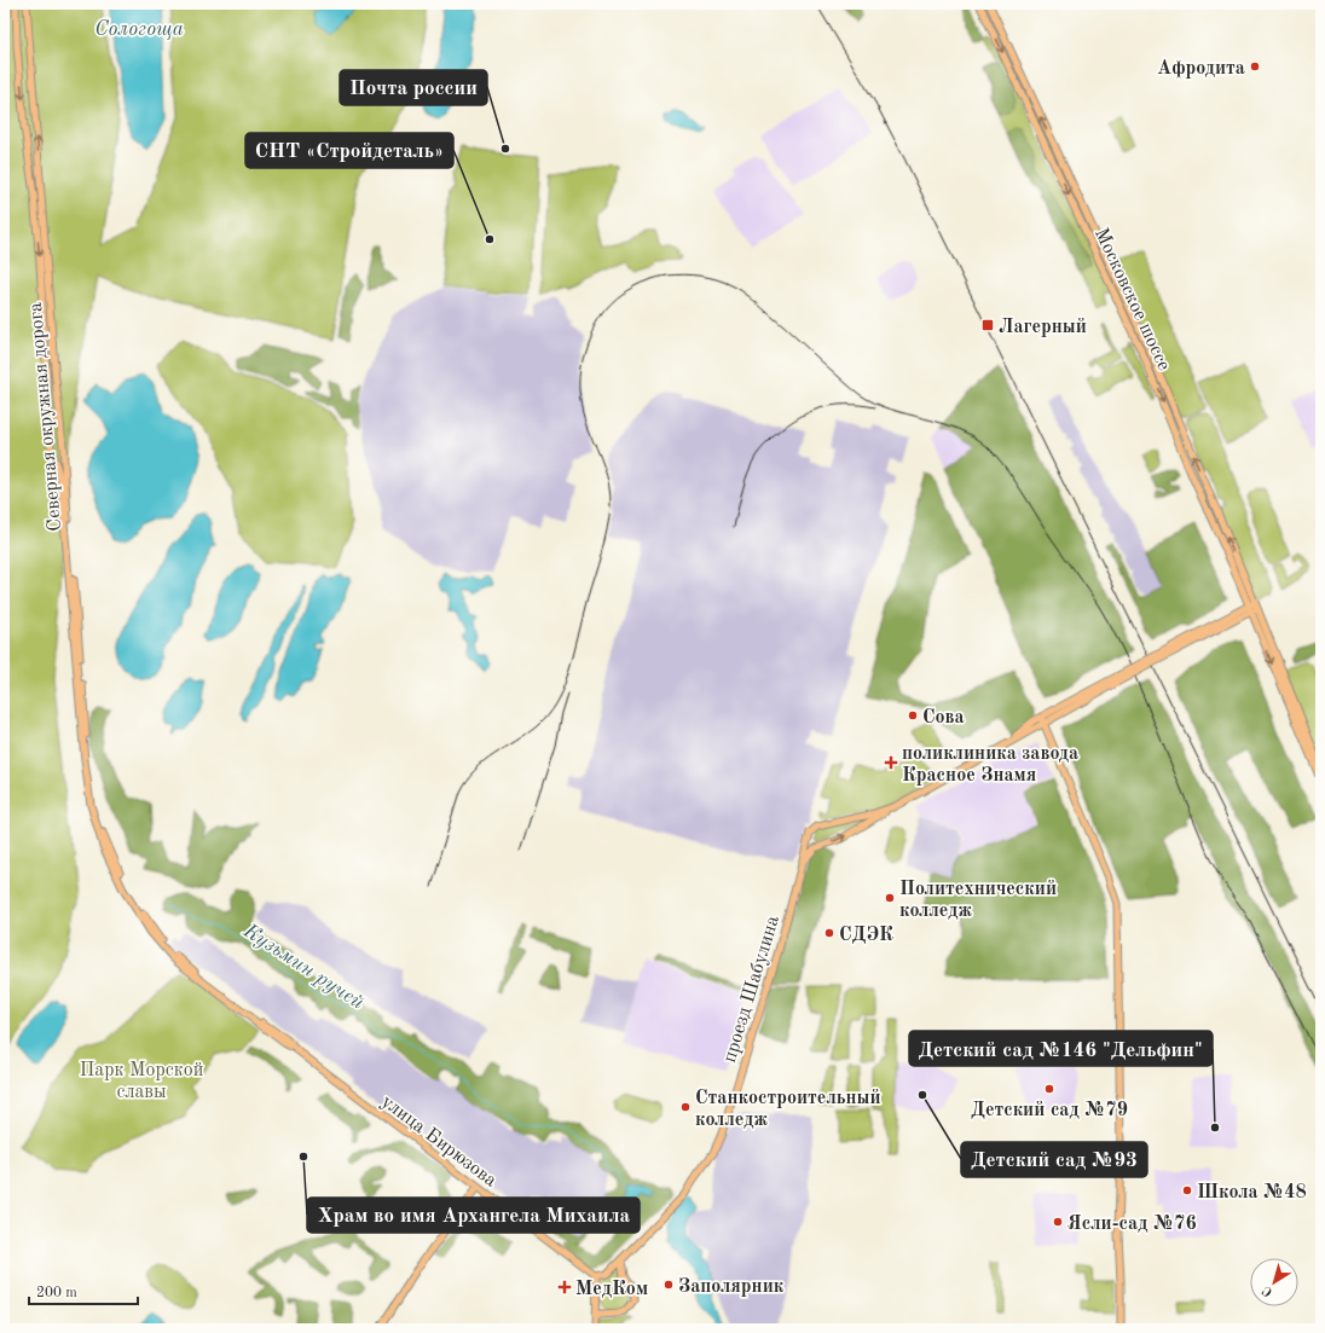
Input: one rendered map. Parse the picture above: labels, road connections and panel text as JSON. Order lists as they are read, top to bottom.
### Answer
{
  "streets": {
    "main road": [
      "Московское шоссе",
      "Северная окружная дорога",
      "проезд Шабулина",
      "улица Бирюзова"
    ]
  },
  "crossings": [
    ["Северная окружная дорога", "улица Бирюзова"],
    ["проезд Шабулина", "улица Бирюзова"]
  ],
  "water": ["Сологоща", "Кузьмин ручей"],
  "parks": ["Парк Морской славы"],
  "places": {
    "other": [
      "Афродита",
      "Почта россии",
      "СНТ «Стройдеталь»",
      "Сова",
      "Политехнический колледж",
      "СДЭК",
      "Детский сад №79",
      "Детский сад №93",
      "Станкостроительный колледж",
      "Детский сад №146 \"Дельфин\"",
      "Храм во имя Архангела Михаила",
      "Школа №48",
      "Ясли-сад №76",
      "Заполярник"
    ],
    "transit": ["Лагерный"],
    "health": ["поликлиника завода Красное Знамя", "МедКом"]
  },
  "scale_bar": "200 m",
  "north": "bottom left"
}
